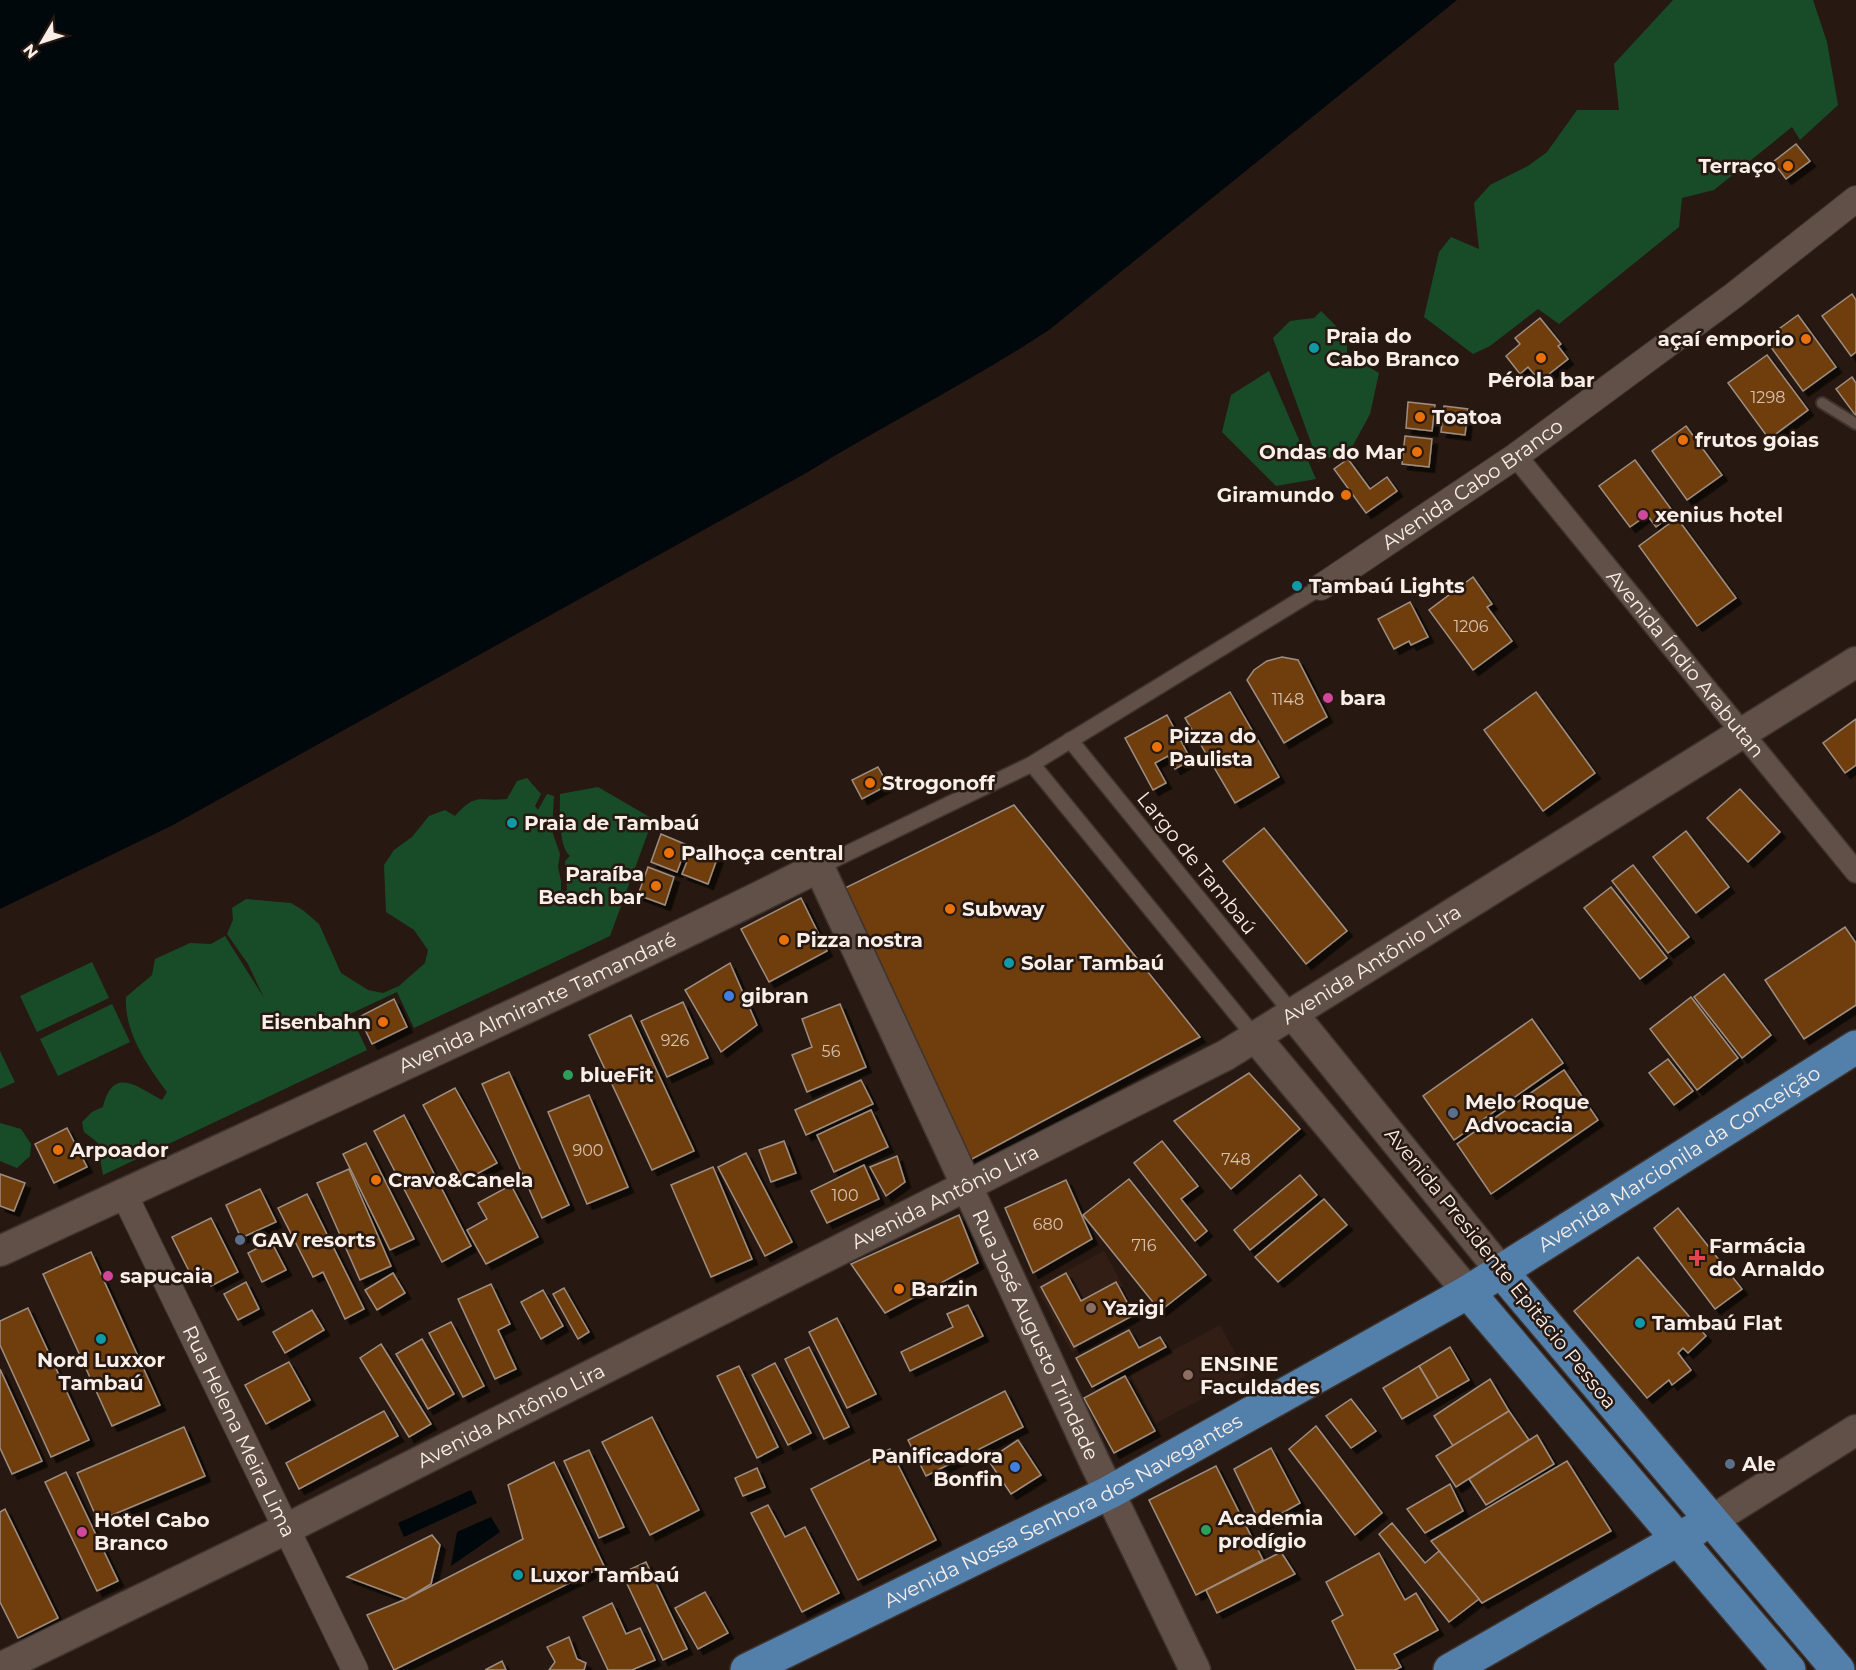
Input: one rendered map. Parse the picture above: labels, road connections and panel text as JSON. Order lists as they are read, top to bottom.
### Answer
{
  "streets": {
    "main road": [
      "Avenida Antônio Lira",
      "Avenida Almirante Tamandaré",
      "Avenida Marcionila da Conceição",
      "Avenida Presidente Epitácio Pessoa",
      "Rua José Augusto Trindade",
      "Avenida Nossa Senhora dos Navegantes"
    ],
    "street": [
      "Avenida Cabo Branco",
      "Avenida Índio Arabutan",
      "Largo de Tambaú",
      "Rua Helena Meira Lima"
    ]
  },
  "crossings": [
    ["Avenida Cabo Branco", "Avenida Índio Arabutan"],
    ["Avenida Cabo Branco", "Largo de Tambaú"],
    ["Avenida Cabo Branco", "Avenida Almirante Tamandaré"],
    ["Avenida Índio Arabutan", "Avenida Antônio Lira"],
    ["Largo de Tambaú", "Avenida Antônio Lira"],
    ["Largo de Tambaú", "Avenida Almirante Tamandaré"],
    ["Largo de Tambaú", "Avenida Presidente Epitácio Pessoa"],
    ["Avenida Antônio Lira", "Avenida Presidente Epitácio Pessoa"],
    ["Avenida Antônio Lira", "Rua José Augusto Trindade"],
    ["Avenida Antônio Lira", "Rua Helena Meira Lima"],
    ["Avenida Almirante Tamandaré", "Rua José Augusto Trindade"],
    ["Avenida Almirante Tamandaré", "Rua Helena Meira Lima"],
    ["Avenida Marcionila da Conceição", "Avenida Presidente Epitácio Pessoa"],
    ["Avenida Marcionila da Conceição", "Avenida Nossa Senhora dos Navegantes"],
    ["Avenida Presidente Epitácio Pessoa", "Avenida Nossa Senhora dos Navegantes"],
    ["Rua José Augusto Trindade", "Avenida Nossa Senhora dos Navegantes"]
  ],
  "places": {
    "other": [
      "Terraço",
      "açaí emporio",
      "Praia do Cabo Branco",
      "Pérola bar",
      "Toatoa",
      "frutos goias",
      "Ondas do Mar",
      "Giramundo",
      "xenius hotel",
      "Tambaú Lights",
      "bara",
      "Pizza do Paulista",
      "Strogonoff",
      "Praia de Tambaú",
      "Palhoça central",
      "Paraíba Beach bar",
      "Subway",
      "Pizza nostra",
      "Solar Tambaú",
      "gibran",
      "Eisenbahn",
      "blueFit",
      "Melo Roque Advocacia",
      "Arpoador",
      "Cravo&Canela",
      "GAV resorts",
      "sapucaia",
      "Barzin",
      "Yazigi",
      "Tambaú Flat",
      "Nord Luxxor Tambaú",
      "ENSINE Faculdades",
      "Ale",
      "Panificadora Bonfin",
      "Academia prodígio",
      "Hotel Cabo Branco",
      "Luxor Tambaú"
    ],
    "health": ["Farmácia do Arnaldo"]
  },
  "house_numbers": [
    "1298",
    "1206",
    "1148",
    "926",
    "56",
    "900",
    "748",
    "100",
    "680",
    "716"
  ],
  "north": "bottom left"
}
